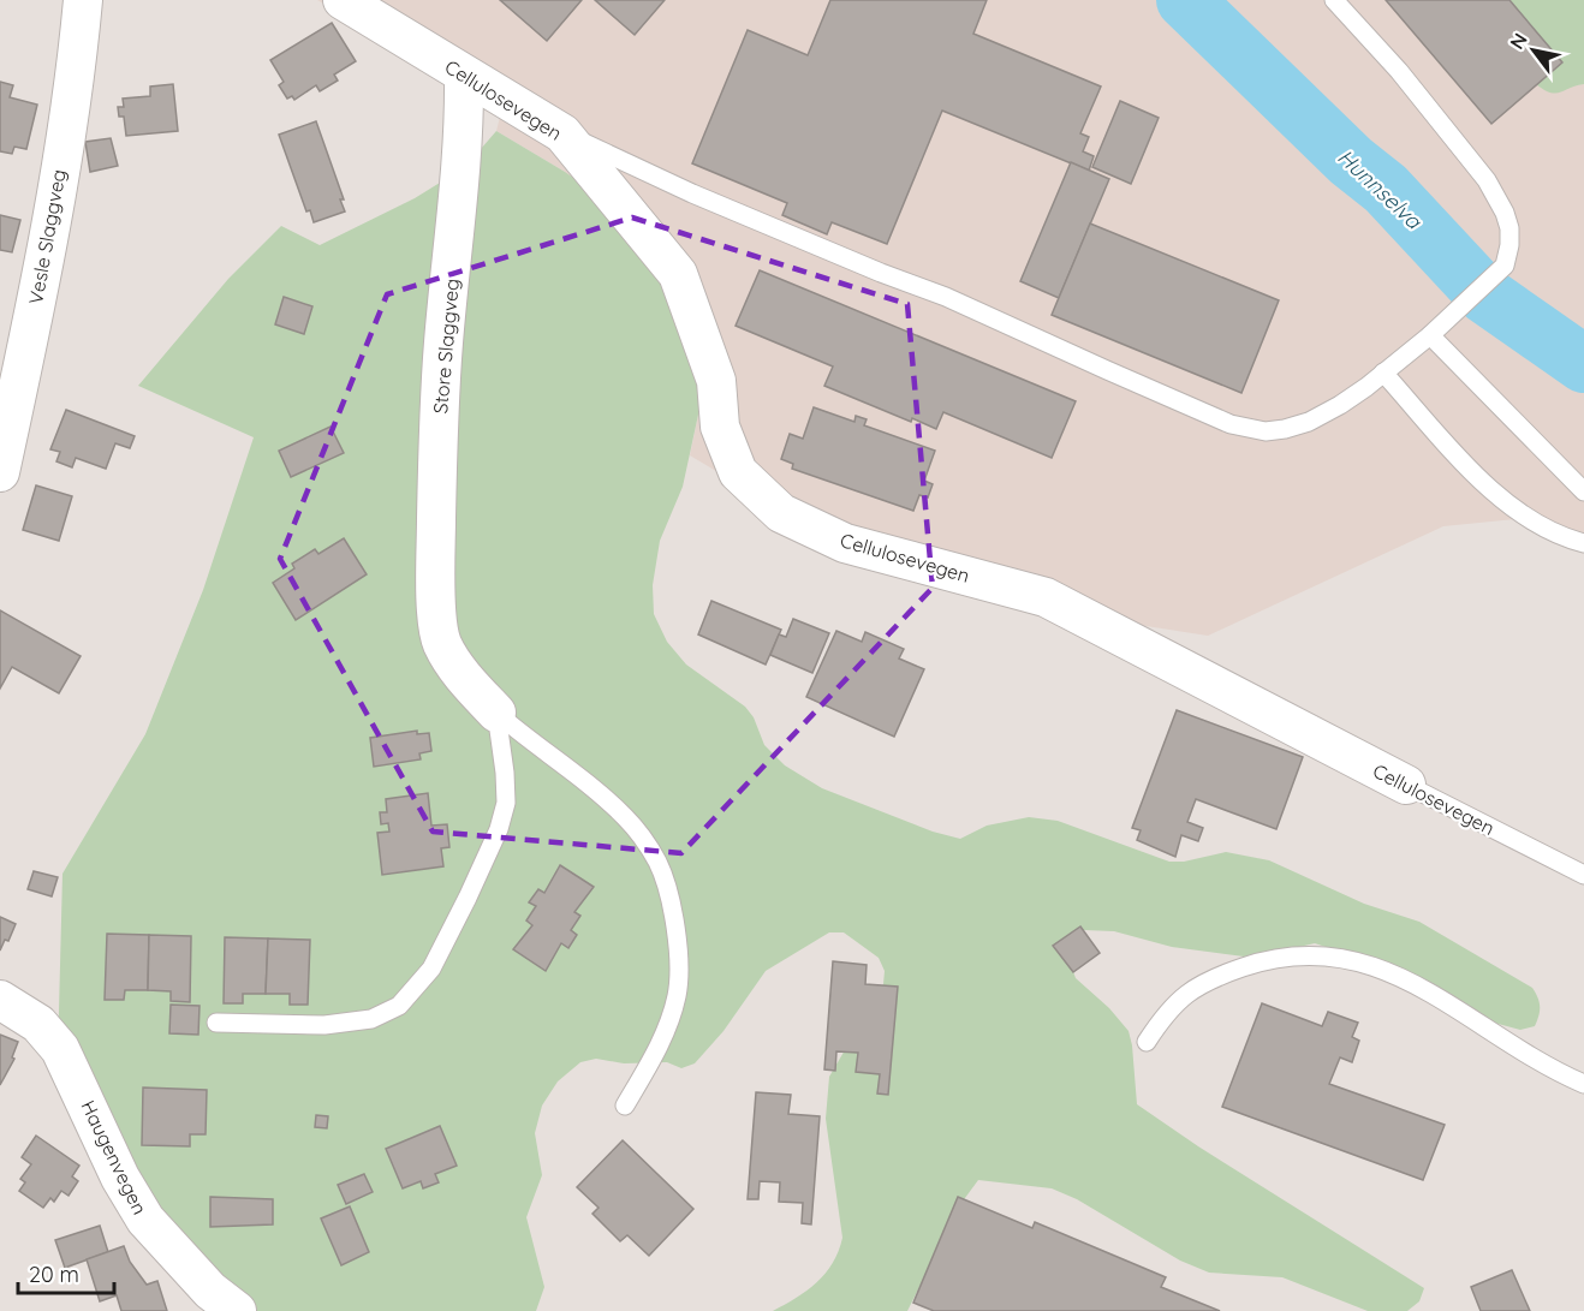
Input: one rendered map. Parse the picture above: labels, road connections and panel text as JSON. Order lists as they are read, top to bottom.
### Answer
{
  "streets": {
    "street": [
      "Cellulosevegen",
      "Vesle Slaggveg",
      "Store Slaggveg",
      "Haugenvegen"
    ]
  },
  "crossings": [
    ["Cellulosevegen", "Store Slaggveg"]
  ],
  "water": ["Hunnselva"],
  "scale_bar": "20 m",
  "north": "top left"
}
